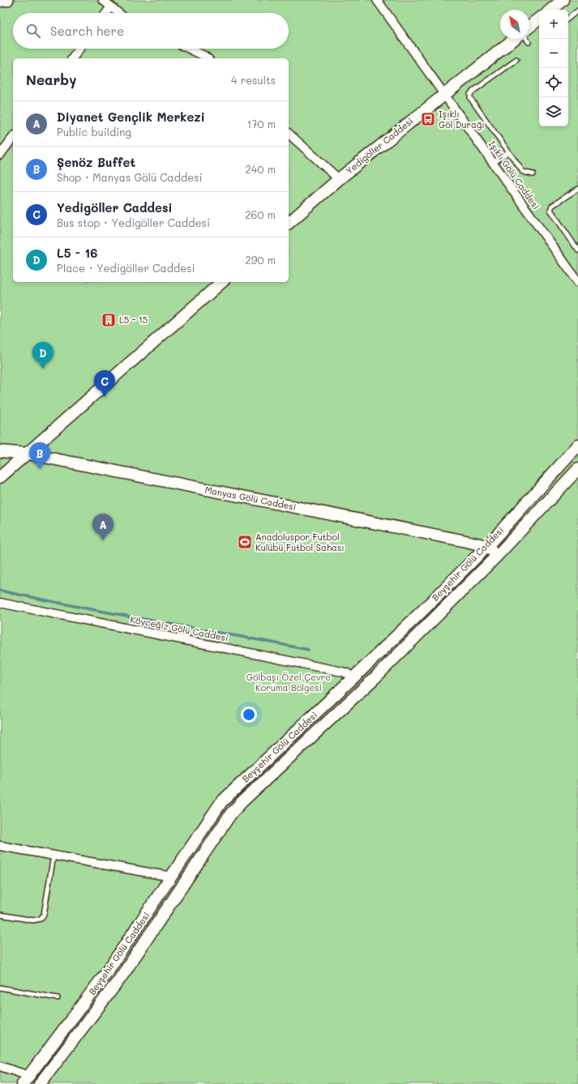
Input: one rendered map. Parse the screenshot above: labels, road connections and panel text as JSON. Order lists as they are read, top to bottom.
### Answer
{
  "streets": {
    "main road": ["Yedigöller Caddesi", "Manyas Gölü Caddesi", "Beyşehir Gölü Caddesi"],
    "street": ["Işıklı Gölü Caddesi", "Köyceğiz Gölü Caddesi"]
  },
  "crossings": [
    ["Yedigöller Caddesi", "Işıklı Gölü Caddesi"],
    ["Manyas Gölü Caddesi", "Beyşehir Gölü Caddesi"],
    ["Beyşehir Gölü Caddesi", "Köyceğiz Gölü Caddesi"]
  ],
  "parks": ["Gölbaşı Özel Çevre Koruma Bölgesi"],
  "places": {
    "bus stop": ["Işıklı Göl Durağı"],
    "building": ["L5 - 15"],
    "sports": ["Anadoluspor Futbol Kulübü Futbol Sahası"]
  },
  "north": "top left",
  "page": {
    "map_buttons": ["+", "−"],
    "search": "Search here",
    "heading": ["Nearby", "4 results"],
    "list": [
      {
        "mark": "A",
        "name": "Diyanet Gençlik Merkezi",
        "note": "Public building",
        "value": "170 m"
      },
      {
        "mark": "B",
        "name": "Şenöz Buffet",
        "note": "Shop · Manyas Gölü Caddesi",
        "value": "240 m"
      },
      {
        "mark": "C",
        "name": "Yedigöller Caddesi",
        "note": "Bus stop · Yedigöller Caddesi",
        "value": "260 m"
      },
      {
        "mark": "D",
        "name": "L5 - 16",
        "note": "Place · Yedigöller Caddesi",
        "value": "290 m"
      }
    ],
    "pins": [
      "D",
      "C",
      "B",
      "A"
    ]
  }
}
